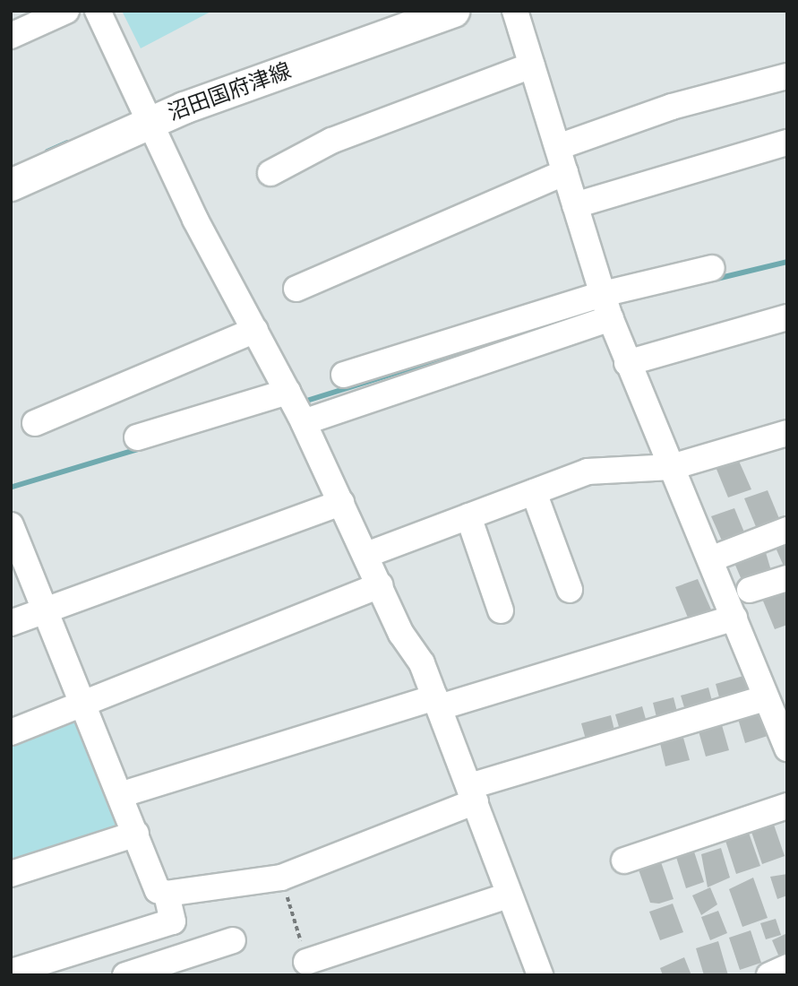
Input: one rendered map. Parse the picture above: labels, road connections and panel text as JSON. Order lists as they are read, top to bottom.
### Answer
{
  "streets": {
    "main road": ["沼田国府津線"]
  }
}
